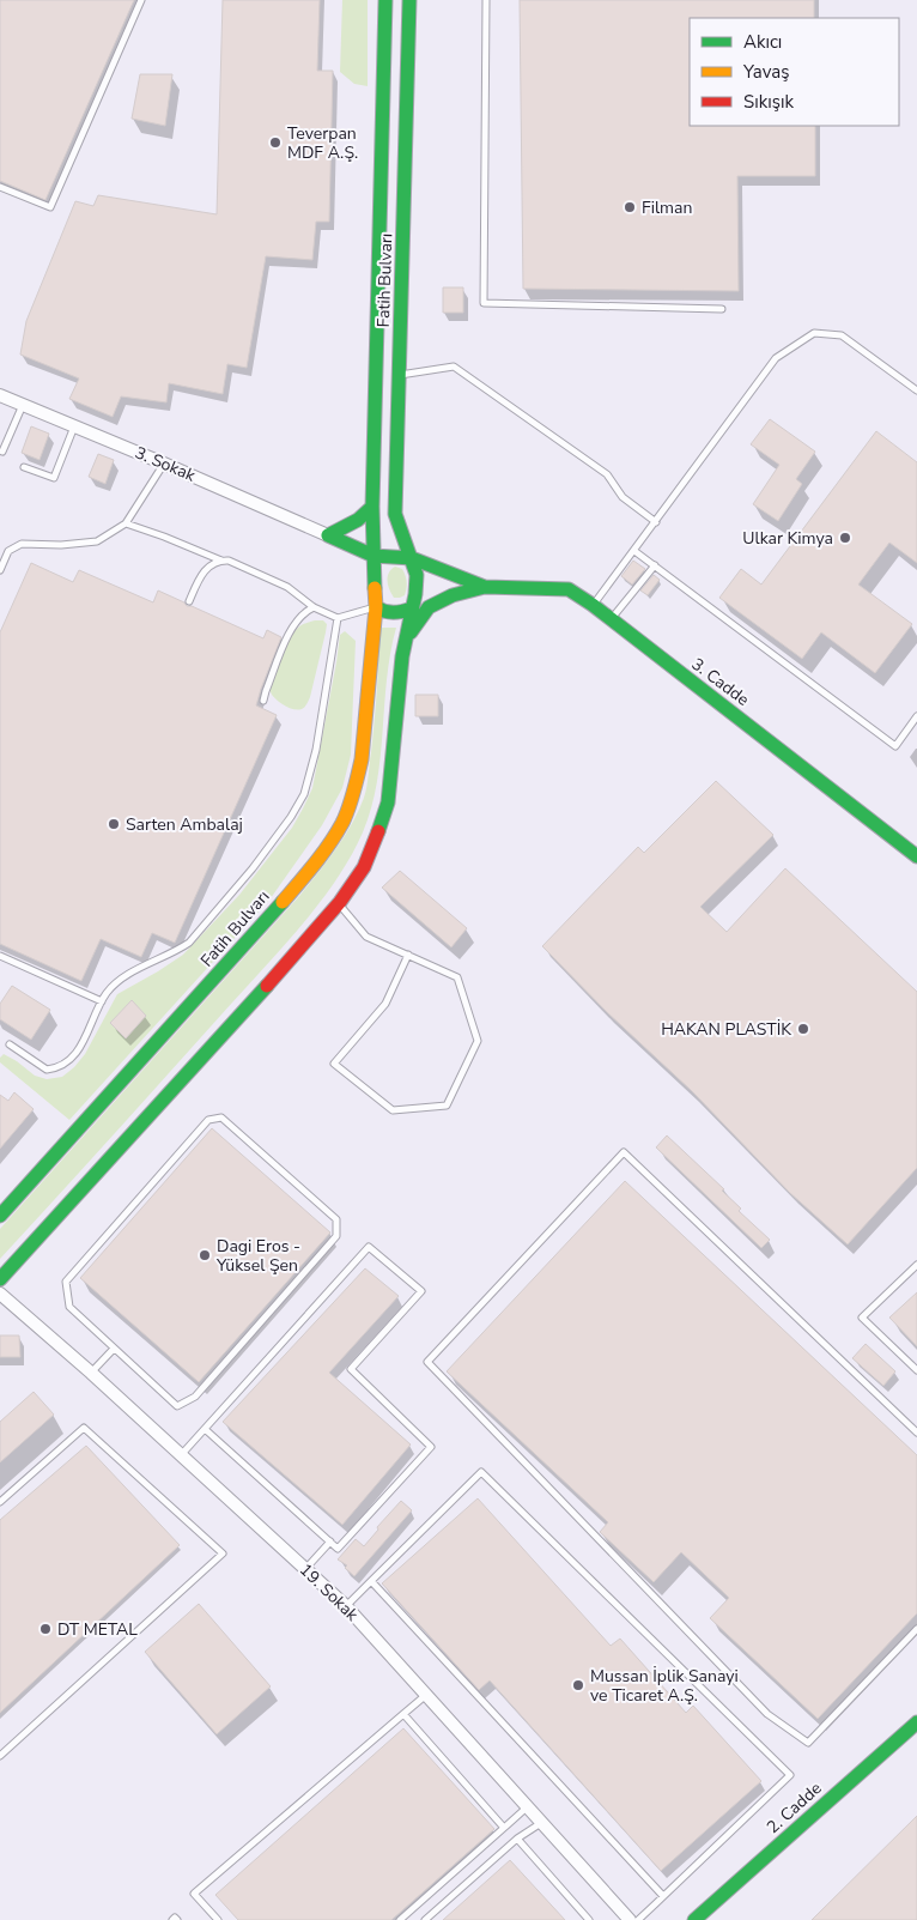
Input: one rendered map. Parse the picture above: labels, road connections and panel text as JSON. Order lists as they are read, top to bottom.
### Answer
{
  "streets": {
    "main road": ["Fatih Bulvarı", "3. Cadde", "2. Cadde"],
    "street": ["3. Sokak", "19. Sokak"]
  },
  "places": [
    "Teverpan MDF A.Ş.",
    "Filman",
    "Ulkar Kimya",
    "Sarten Ambalaj",
    "HAKAN PLASTİK",
    "Dagi Eros - Yüksel Şen",
    "DT METAL",
    "Mussan İplik Sanayi ve Ticaret A.Ş."
  ],
  "legend": ["Akıcı", "Yavaş", "Sıkışık"]
}
